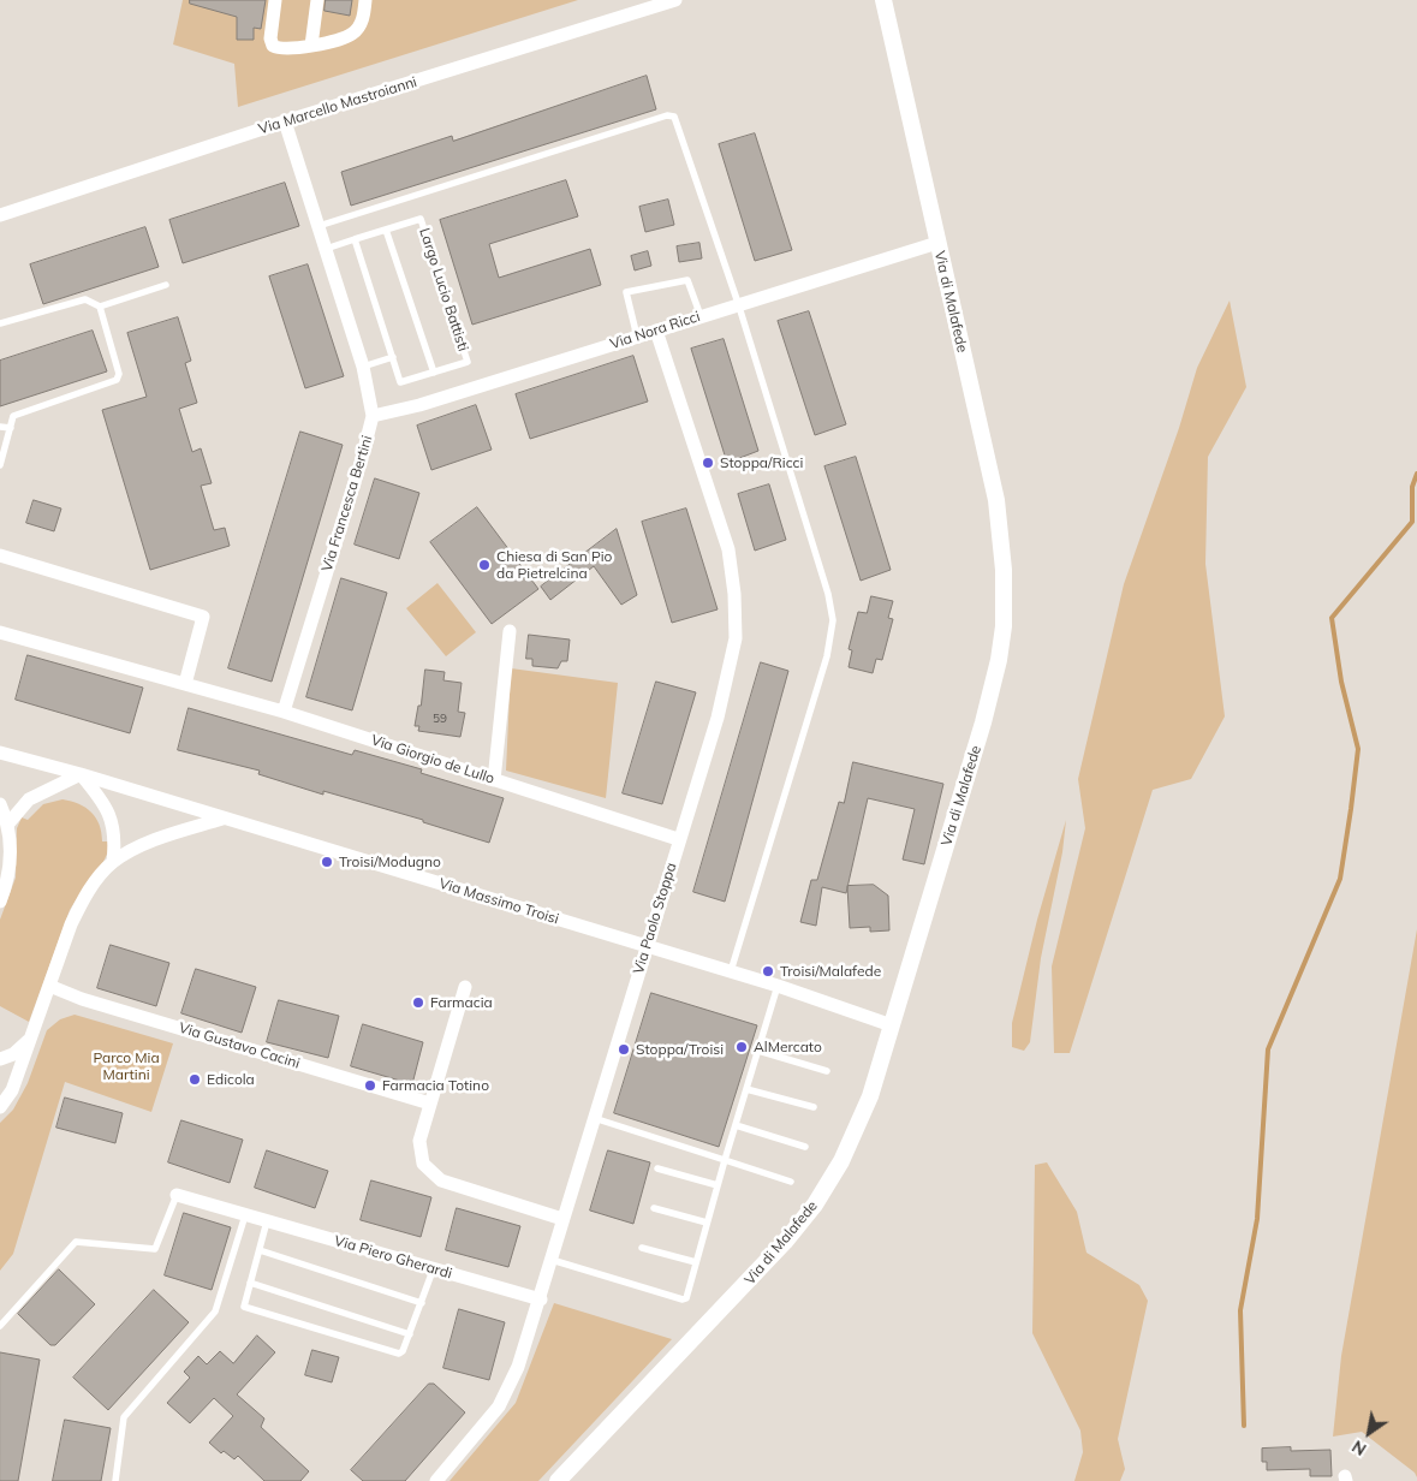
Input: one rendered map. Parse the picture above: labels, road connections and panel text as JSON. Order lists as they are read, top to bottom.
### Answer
{
  "streets": {
    "street": [
      "Via Marcello Mastroianni",
      "Via di Malafede",
      "Via Nora Ricci",
      "Via Francesca Bertini",
      "Via Giorgio de Lullo",
      "Via Massimo Troisi",
      "Via Paolo Stoppa",
      "Via Gustavo Cacini",
      "Via Piero Gherardi"
    ],
    "lane": ["Largo Lucio Battisti"]
  },
  "crossings": [
    ["Via Marcello Mastroianni", "Via Francesca Bertini"],
    ["Largo Lucio Battisti", "Via Francesca Bertini"],
    ["Via di Malafede", "Via Nora Ricci"],
    ["Via di Malafede", "Via Massimo Troisi"],
    ["Via Nora Ricci", "Via Francesca Bertini"],
    ["Via Nora Ricci", "Via Paolo Stoppa"],
    ["Via Francesca Bertini", "Via Giorgio de Lullo"],
    ["Via Giorgio de Lullo", "Via Paolo Stoppa"],
    ["Via Massimo Troisi", "Via Paolo Stoppa"],
    ["Via Paolo Stoppa", "Via Piero Gherardi"]
  ],
  "parks": ["Parco Mia Martini"],
  "places": [
    "Stoppa/Ricci",
    "Chiesa di San Pio da Pietrelcina",
    "Troisi/Modugno",
    "Troisi/Malafede",
    "Farmacia",
    "AlMercato",
    "Stoppa/Troisi",
    "Edicola",
    "Farmacia Totino"
  ],
  "house_numbers": ["59"],
  "north": "bottom left"
}
